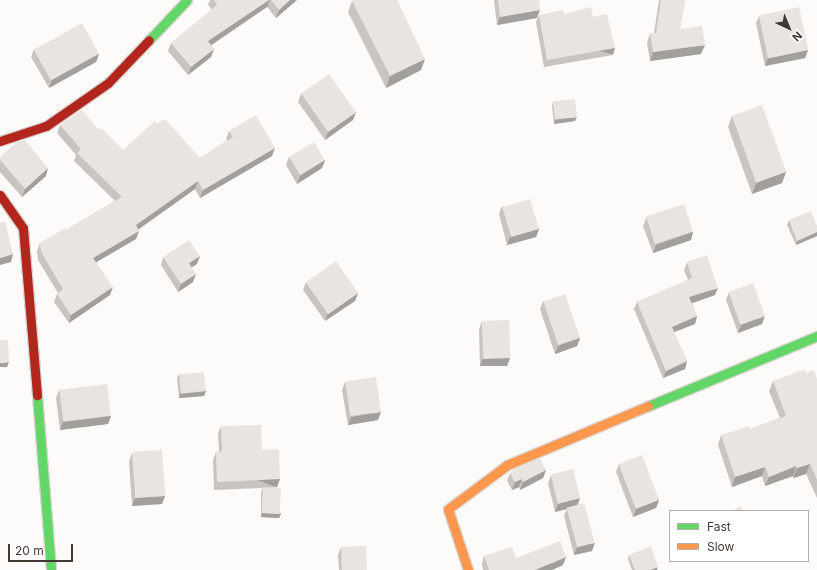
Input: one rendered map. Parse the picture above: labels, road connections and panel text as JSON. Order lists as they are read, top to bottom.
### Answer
{
  "legend": ["Fast", "Slow"],
  "scale_bar": "20 m",
  "north": "bottom right"
}
